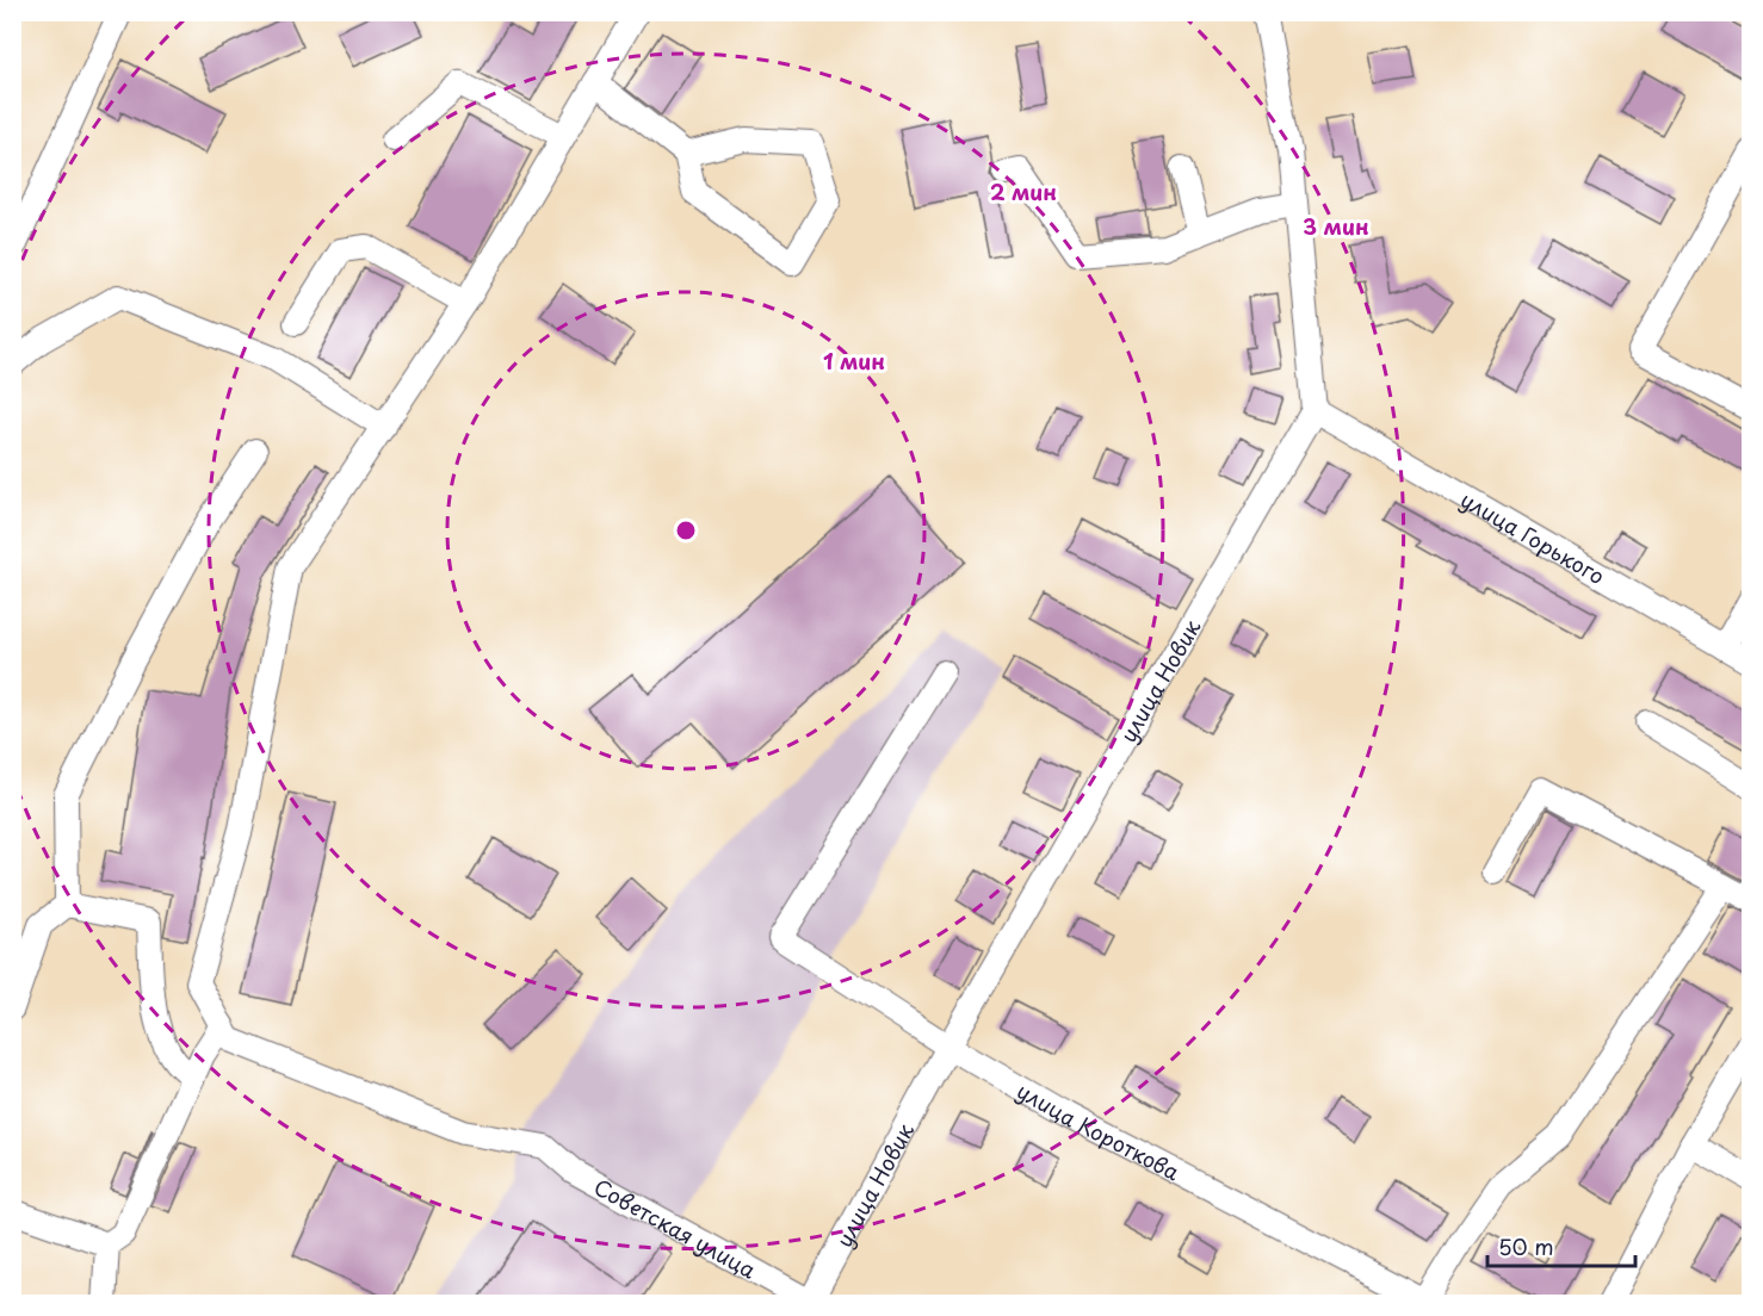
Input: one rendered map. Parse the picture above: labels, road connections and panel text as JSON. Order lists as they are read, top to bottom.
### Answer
{
  "streets": {
    "street": [
      "улица Горького",
      "улица Новик",
      "улица Короткова",
      "Советская улица"
    ]
  },
  "crossings": [
    ["улица Горького", "улица Новик"],
    ["улица Новик", "улица Короткова"],
    ["улица Новик", "Советская улица"]
  ],
  "scale_bar": "50 m",
  "rings": ["2 мин", "3 мин", "1 мин"]
}
